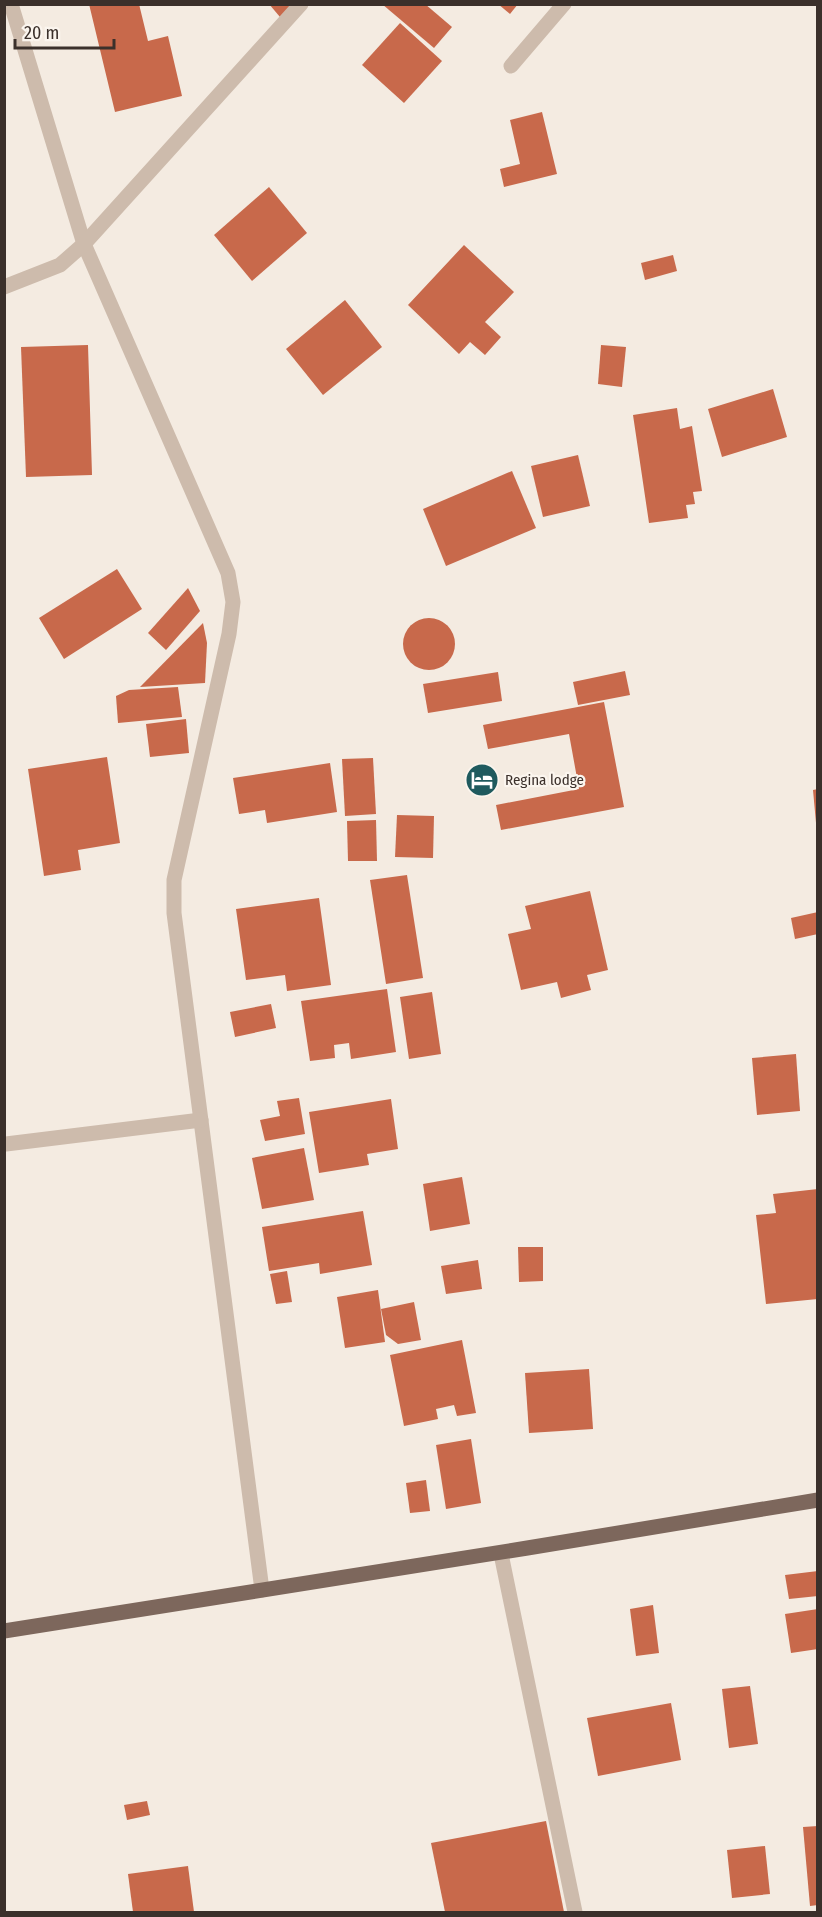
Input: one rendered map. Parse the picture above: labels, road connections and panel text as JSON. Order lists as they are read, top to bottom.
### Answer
{
  "places": {
    "hotel": ["Regina lodge"]
  },
  "scale_bar": "20 m"
}
